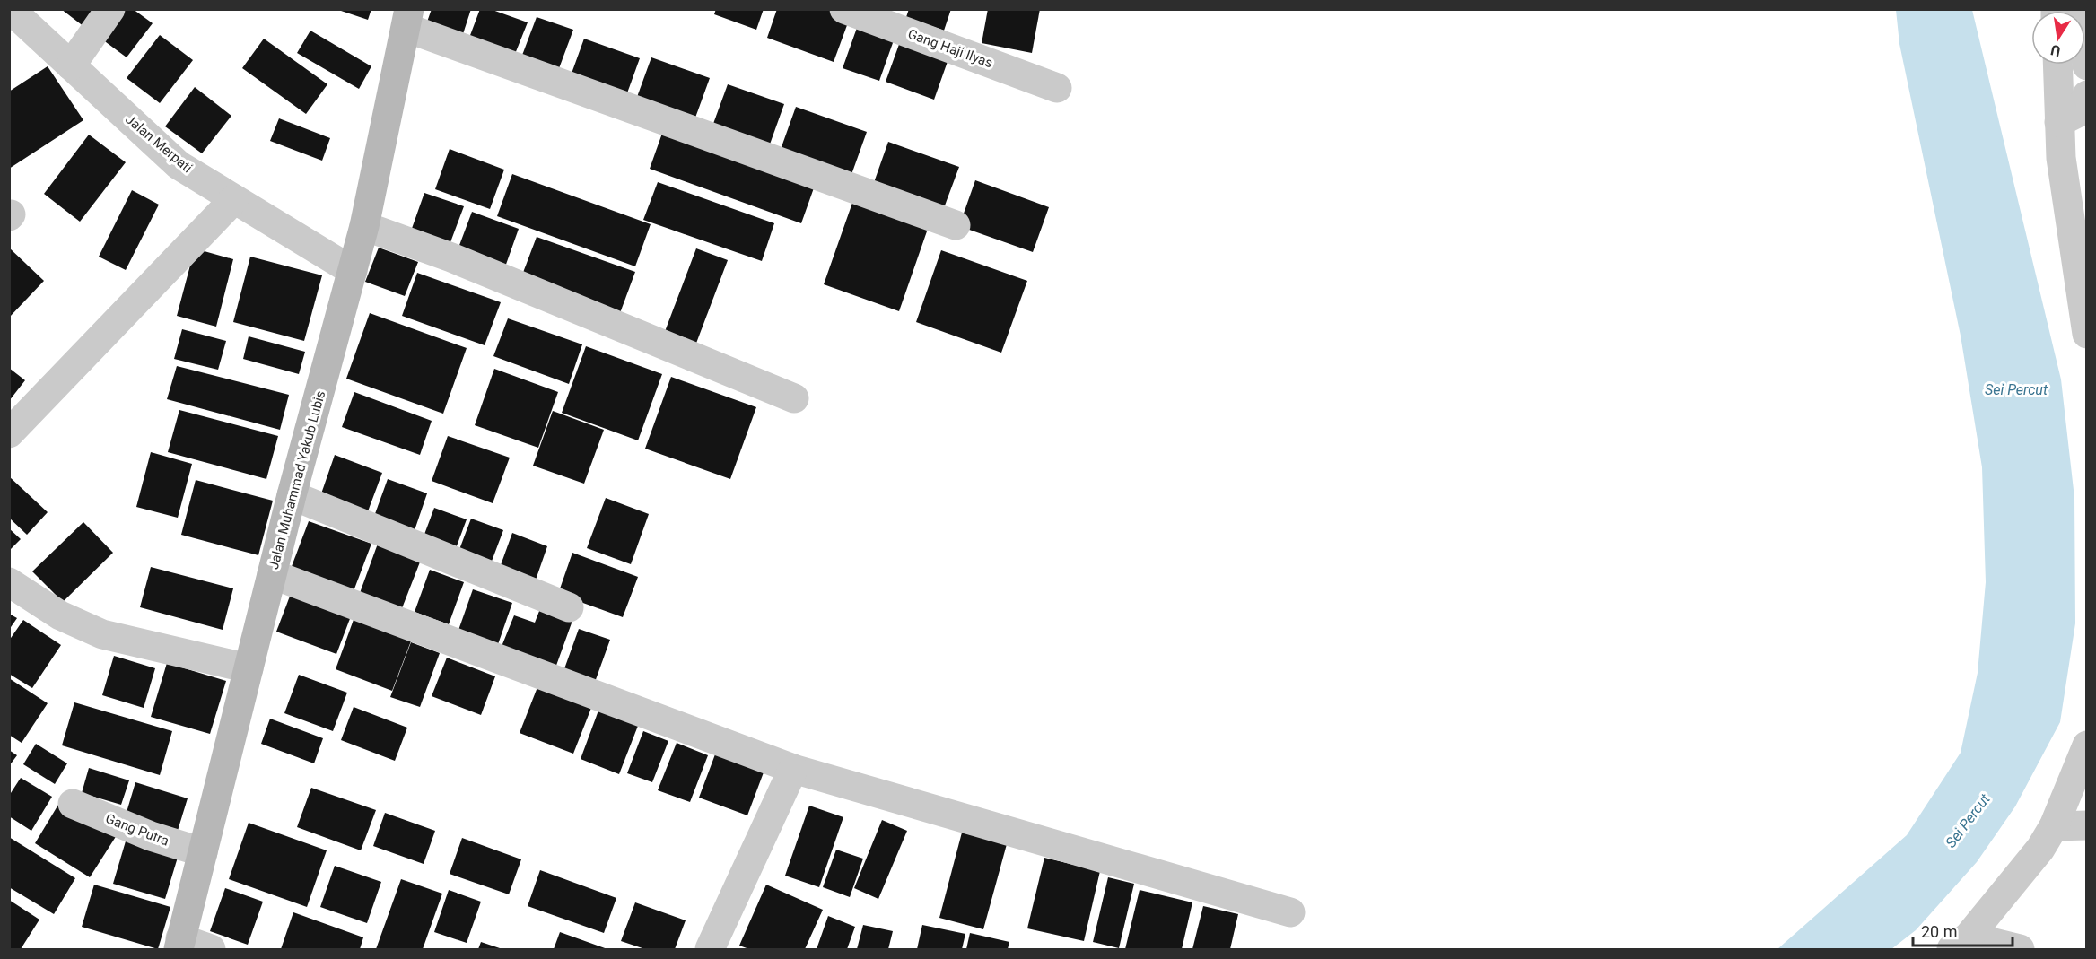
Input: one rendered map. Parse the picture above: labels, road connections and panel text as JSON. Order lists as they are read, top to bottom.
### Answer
{
  "streets": {
    "main road": ["Jalan Muhammad Yakub Lubis"],
    "street": ["Gang Haji Ilyas", "Jalan Merpati", "Gang Putra"]
  },
  "crossings": [
    ["Jalan Merpati", "Jalan Muhammad Yakub Lubis"],
    ["Jalan Muhammad Yakub Lubis", "Gang Putra"]
  ],
  "water": ["Sei Percut"],
  "scale_bar": "20 m",
  "north": "bottom"
}
